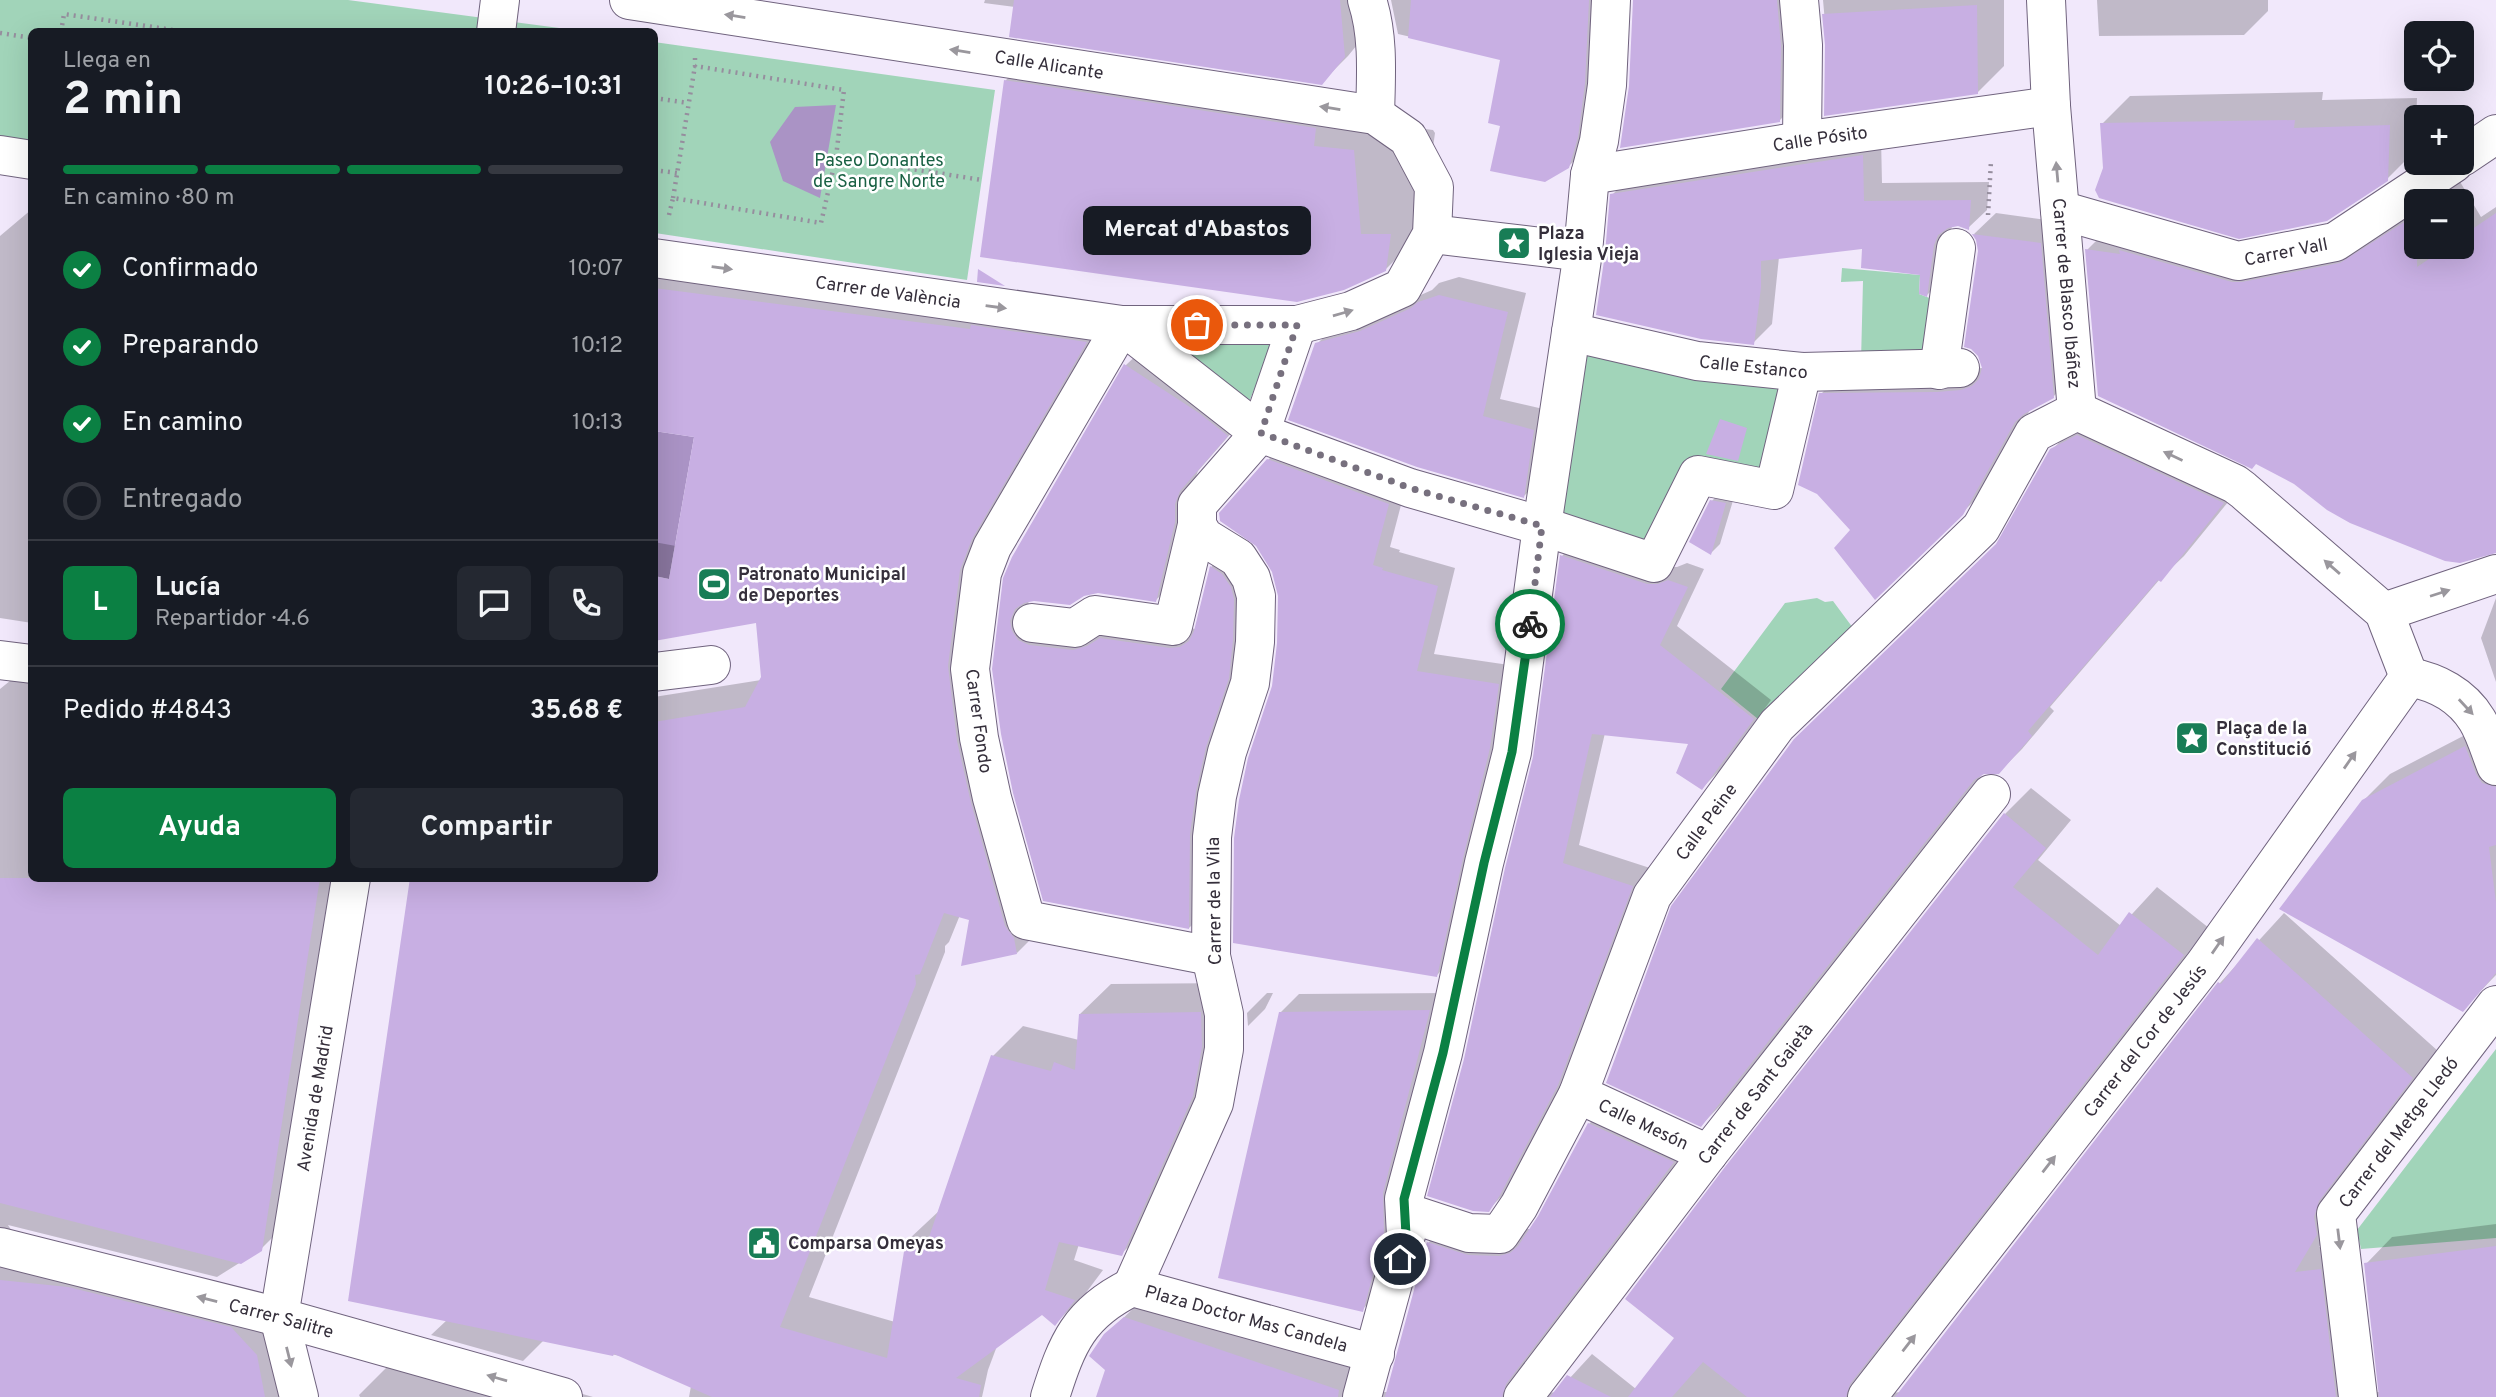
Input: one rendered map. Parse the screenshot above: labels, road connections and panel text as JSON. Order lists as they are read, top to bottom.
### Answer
{
  "streets": {
    "street": [
      "Calle Alicante",
      "Calle Pósito",
      "Carrer Vall",
      "Carrer de València",
      "Carrer de Blasco Ibáñez",
      "Calle Estanco",
      "Carrer Fondo",
      "Calle Peine",
      "Carrer de la Vila",
      "Carrer del Cor de Jesús",
      "Carrer de Sant Gaietà",
      "Avenida de Madrid",
      "Calle Mesón",
      "Carrer del Metge Lledó",
      "Carrer Salitre",
      "Plaza Doctor Mas Candela"
    ]
  },
  "crossings": [
    ["Calle Alicante", "Carrer de València"],
    ["Calle Pósito", "Carrer de Blasco Ibáñez"],
    ["Carrer Vall", "Carrer de Blasco Ibáñez"],
    ["Carrer de València", "Calle Estanco"],
    ["Carrer de València", "Carrer Fondo"],
    ["Carrer de Blasco Ibáñez", "Calle Peine"],
    ["Carrer Fondo", "Carrer de la Vila"],
    ["Calle Peine", "Calle Mesón"],
    ["Carrer de la Vila", "Plaza Doctor Mas Candela"],
    ["Carrer de Sant Gaietà", "Calle Mesón"],
    ["Avenida de Madrid", "Carrer Salitre"]
  ],
  "one_way": [
    "Calle Alicante",
    "Carrer de Blasco Ibáñez",
    "Carrer del Cor de Jesús",
    "Carrer del Metge Lledó",
    "Carrer Salitre"
  ],
  "parks": ["Paseo Donantes de Sangre Norte"],
  "places": {
    "place": ["Plaza Iglesia Vieja", "Plaça de la Constitució"],
    "other": ["Mercat d'Abastos"],
    "sports": ["Patronato Municipal de Deportes"],
    "public building": ["Comparsa Omeyas"]
  },
  "page": {
    "map_buttons": ["+", "−"],
    "heading": ["2 min", "Llega en", "10:26–10:31"],
    "panel": [
      "Lucía",
      "Repartidor · 4.6",
      "Pedido #4843",
      "35.68 €"
    ],
    "bar": "En camino · 80 m",
    "bubble": "Mercat d'Abastos",
    "list": [
      ["Confirmado", "10:07"],
      ["Preparando", "10:12"],
      ["En camino", "10:13"],
      "Entregado"
    ],
    "round": "L",
    "buttons": ["Ayuda", "Compartir"]
  }
}
